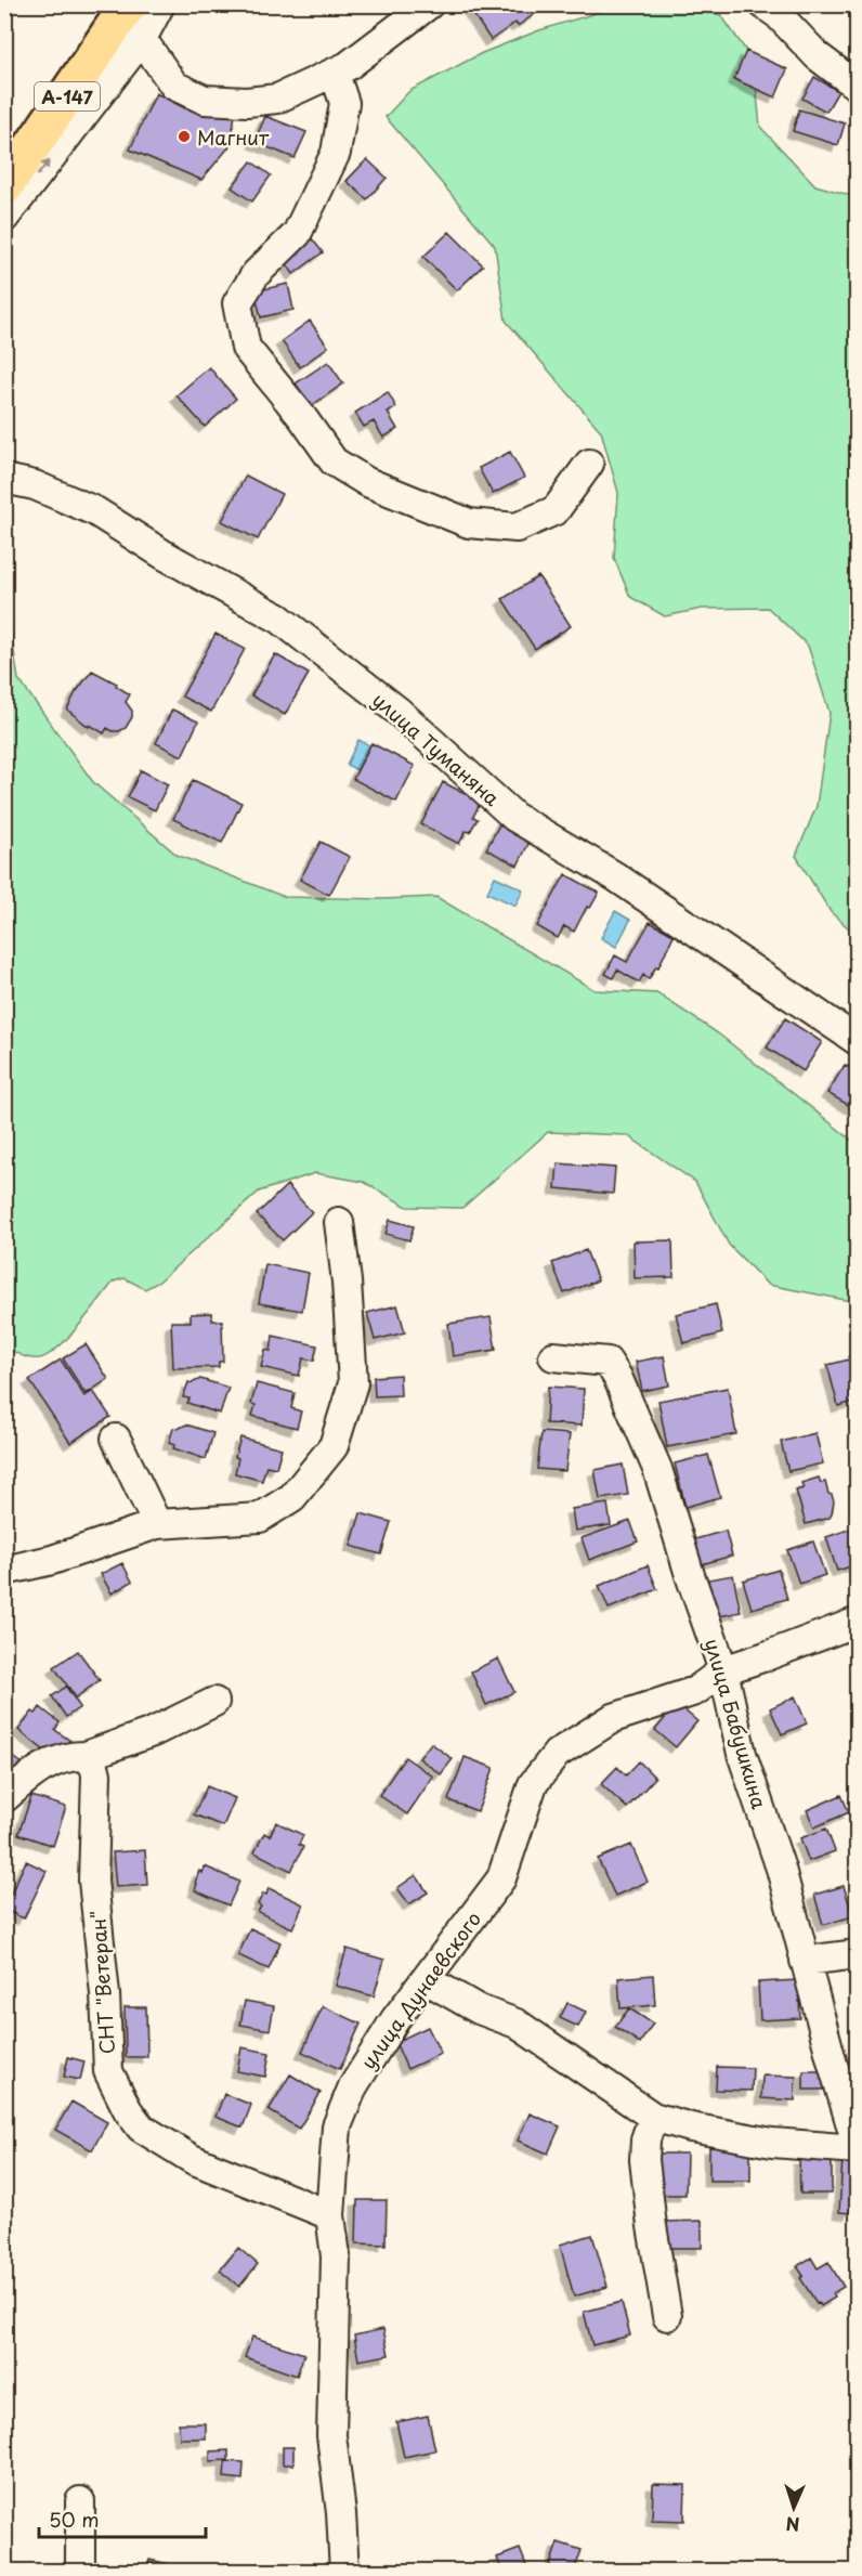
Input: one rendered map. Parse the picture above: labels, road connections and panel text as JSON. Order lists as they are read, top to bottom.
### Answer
{
  "streets": {
    "highway": ["А-147"],
    "street": [
      "улица Туманяна",
      "улица Бабушкина",
      "СНТ \"Ветеран\"",
      "улица Дунаевского"
    ]
  },
  "crossings": [
    ["улица Бабушкина", "улица Дунаевского"],
    ["СНТ \"Ветеран\"", "улица Дунаевского"]
  ],
  "places": ["Магнит"],
  "scale_bar": "50 m",
  "north": "bottom"
}
